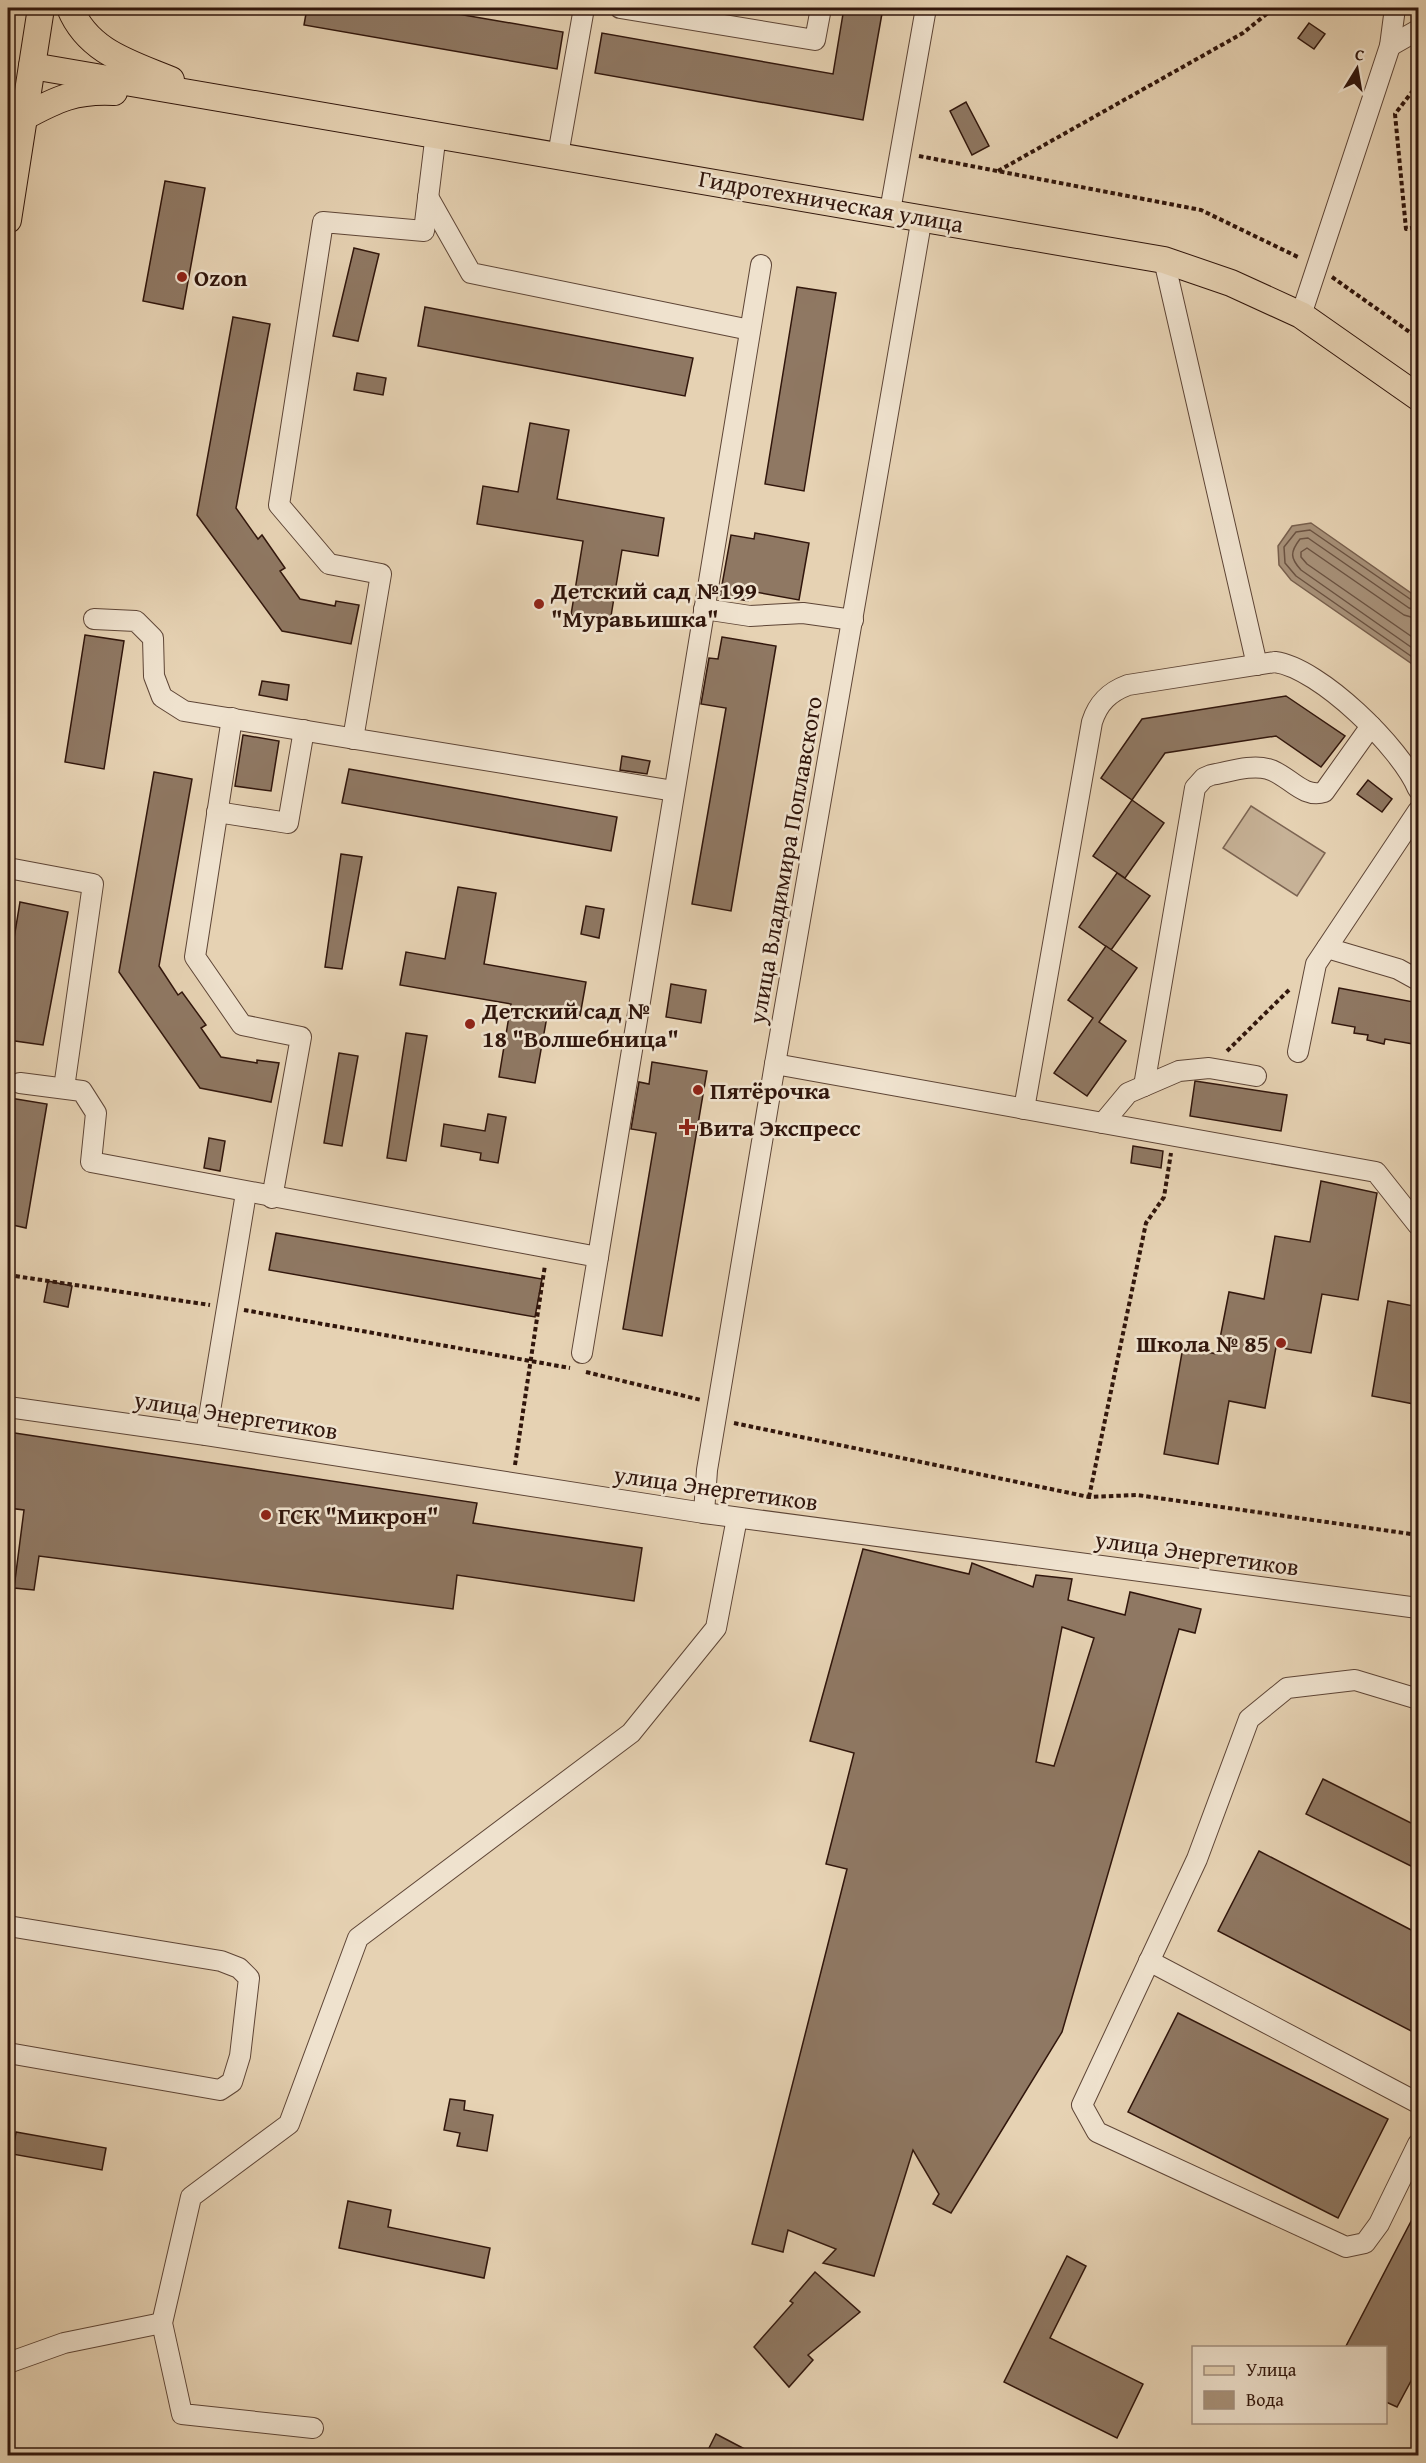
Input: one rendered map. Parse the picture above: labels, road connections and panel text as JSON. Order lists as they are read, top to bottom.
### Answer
{
  "streets": {
    "main road": ["Гидротехническая улица"],
    "street": ["улица Владимира Поплавского", "улица Энергетиков"]
  },
  "crossings": [
    ["Гидротехническая улица", "улица Владимира Поплавского"],
    ["улица Владимира Поплавского", "улица Энергетиков"]
  ],
  "places": {
    "other": [
      "Ozon",
      "Детский сад №199 \"Муравьишка\"",
      "Детский сад № 18 \"Волшебница\"",
      "Пятёрочка",
      "Школа № 85",
      "ГСК \"Микрон\""
    ],
    "health": ["Вита Экспресс"]
  },
  "legend": ["Улица", "Вода"],
  "north": "top"
}
